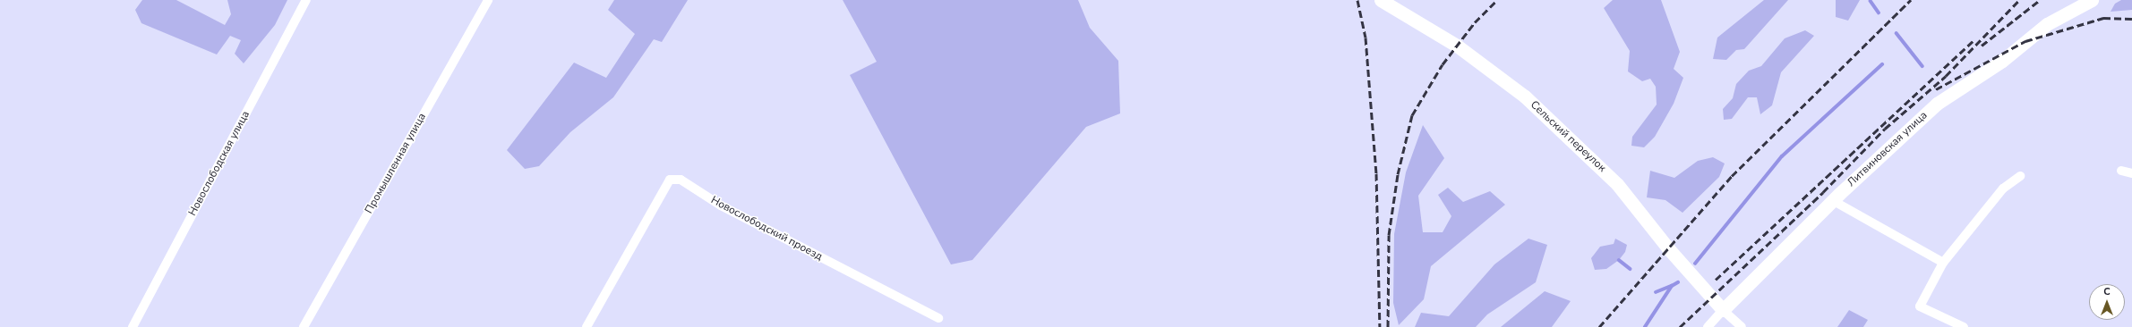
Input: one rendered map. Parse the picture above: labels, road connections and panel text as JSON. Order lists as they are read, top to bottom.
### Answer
{
  "streets": {
    "street": [
      "Сельский переулок",
      "Литвиновская улица",
      "Новослободская улица",
      "Промышленная улица",
      "Новослободский проезд"
    ]
  },
  "crossings": [
    ["Сельский переулок", "Литвиновская улица"]
  ],
  "north": "top"
}
